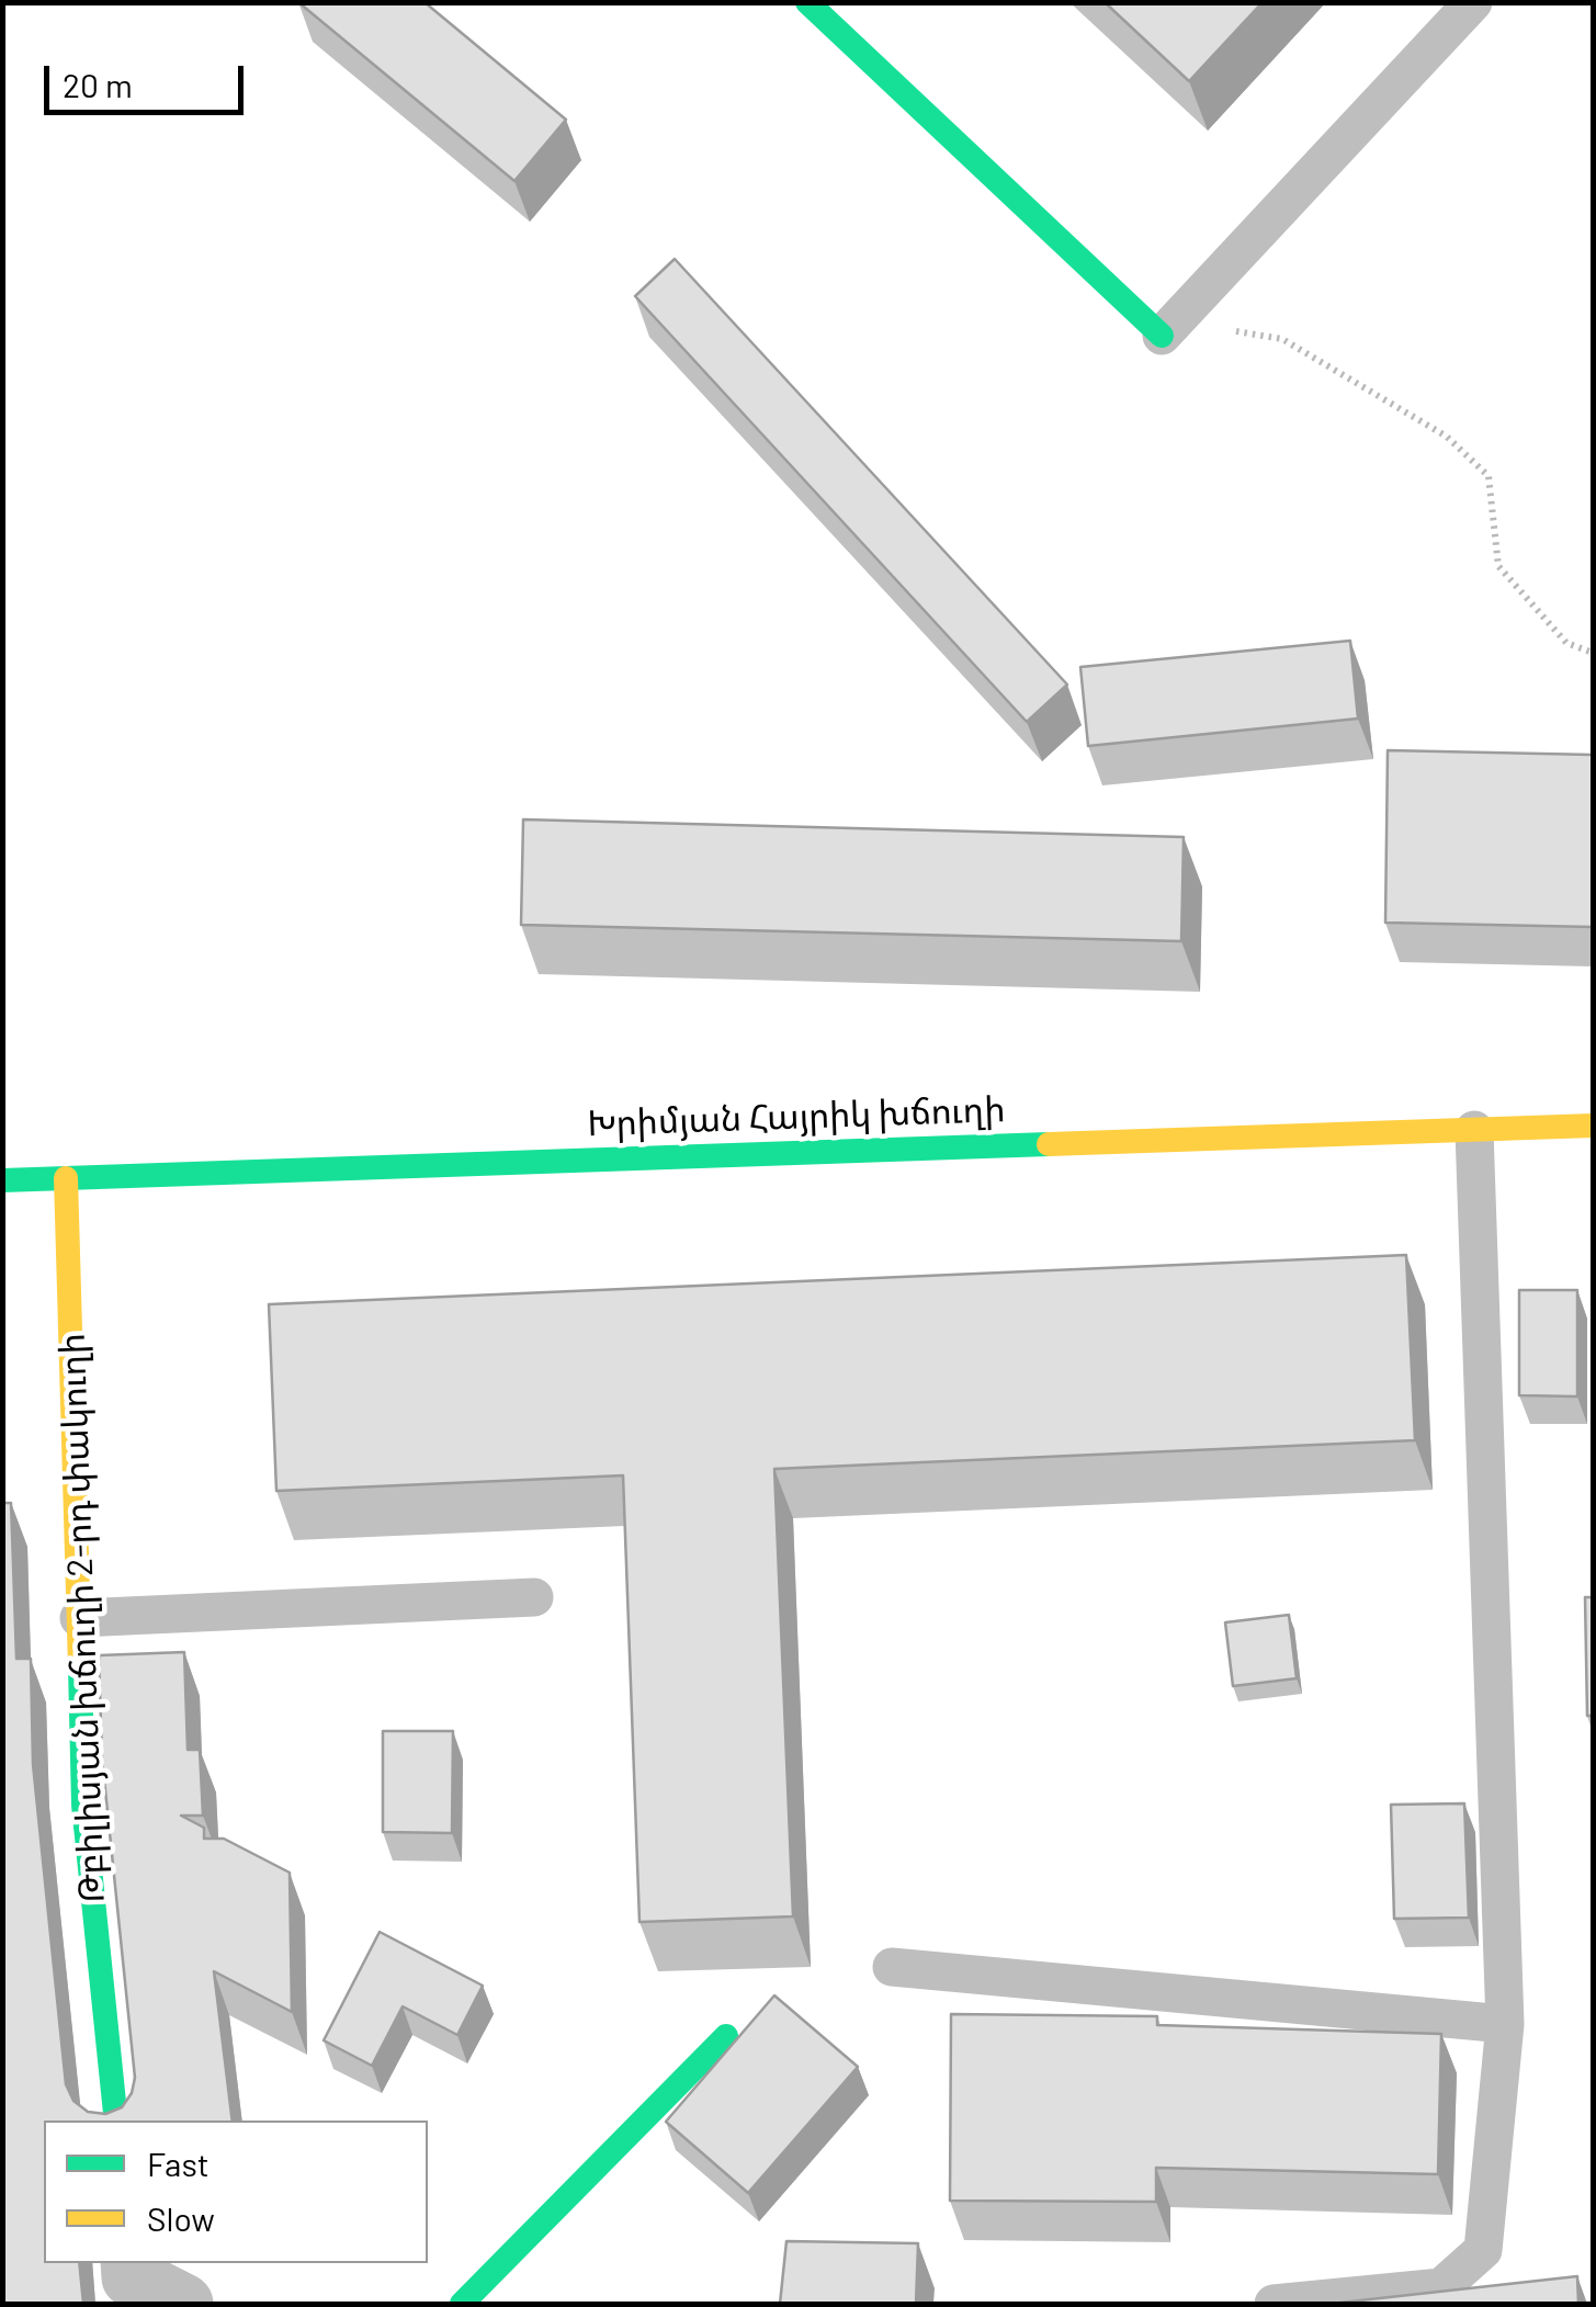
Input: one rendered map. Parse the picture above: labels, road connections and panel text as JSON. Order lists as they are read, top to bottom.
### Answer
{
  "streets": {
    "main road": ["Խրիմյան Հայրիկ խճուղի", "Թբիլիսյան խճուղի 2-րդ փակուղի"]
  },
  "crossings": [
    ["Խրիմյան Հայրիկ խճուղի", "Թբիլիսյան խճուղի 2-րդ փակուղի"]
  ],
  "legend": ["Fast", "Slow"],
  "scale_bar": "20 m"
}
